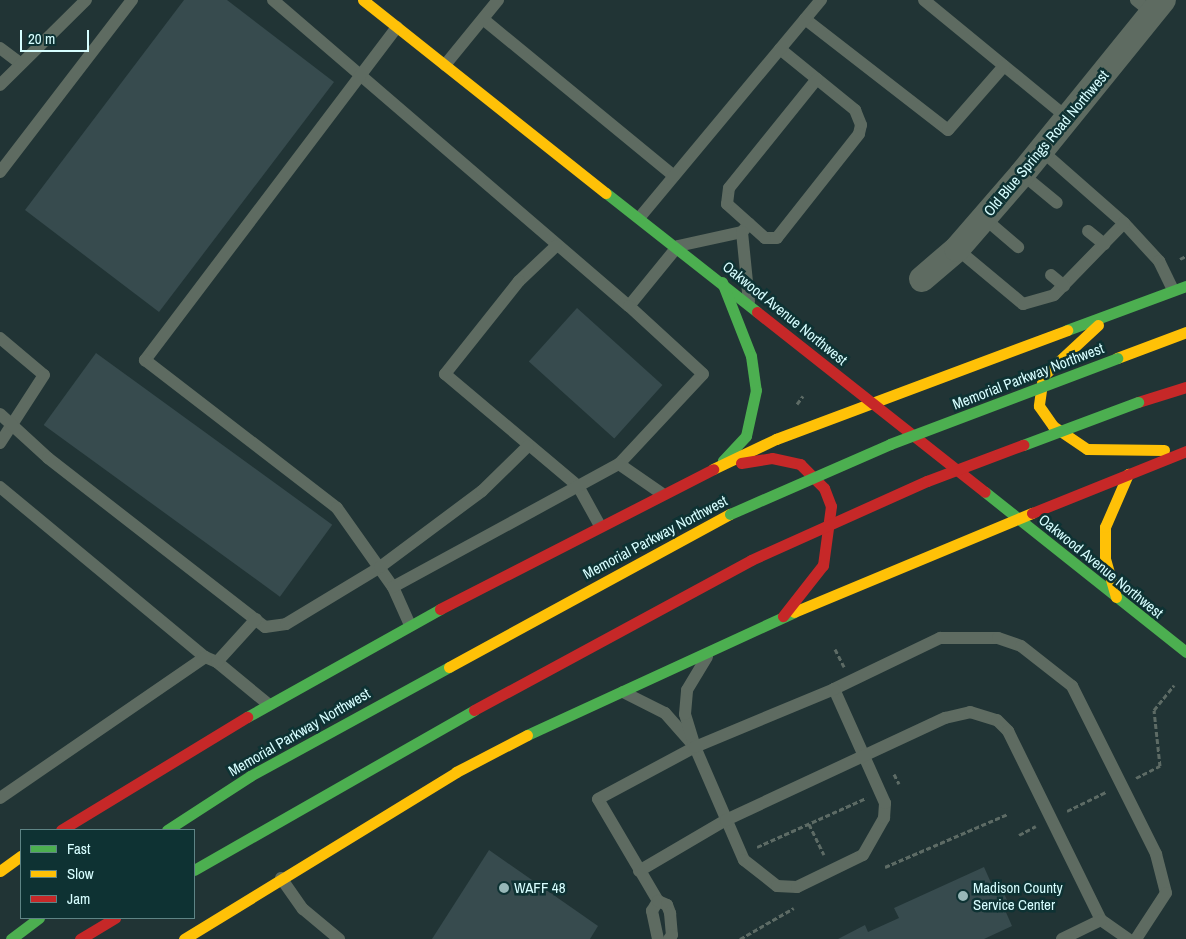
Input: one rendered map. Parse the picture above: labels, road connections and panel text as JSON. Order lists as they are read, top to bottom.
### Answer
{
  "streets": {
    "main road": ["Oakwood Avenue Northwest", "Memorial Parkway Northwest"],
    "street": ["Old Blue Springs Road Northwest"]
  },
  "places": ["WAFF 48", "Madison County Service Center"],
  "legend": ["Fast", "Slow", "Jam"],
  "scale_bar": "20 m"
}
